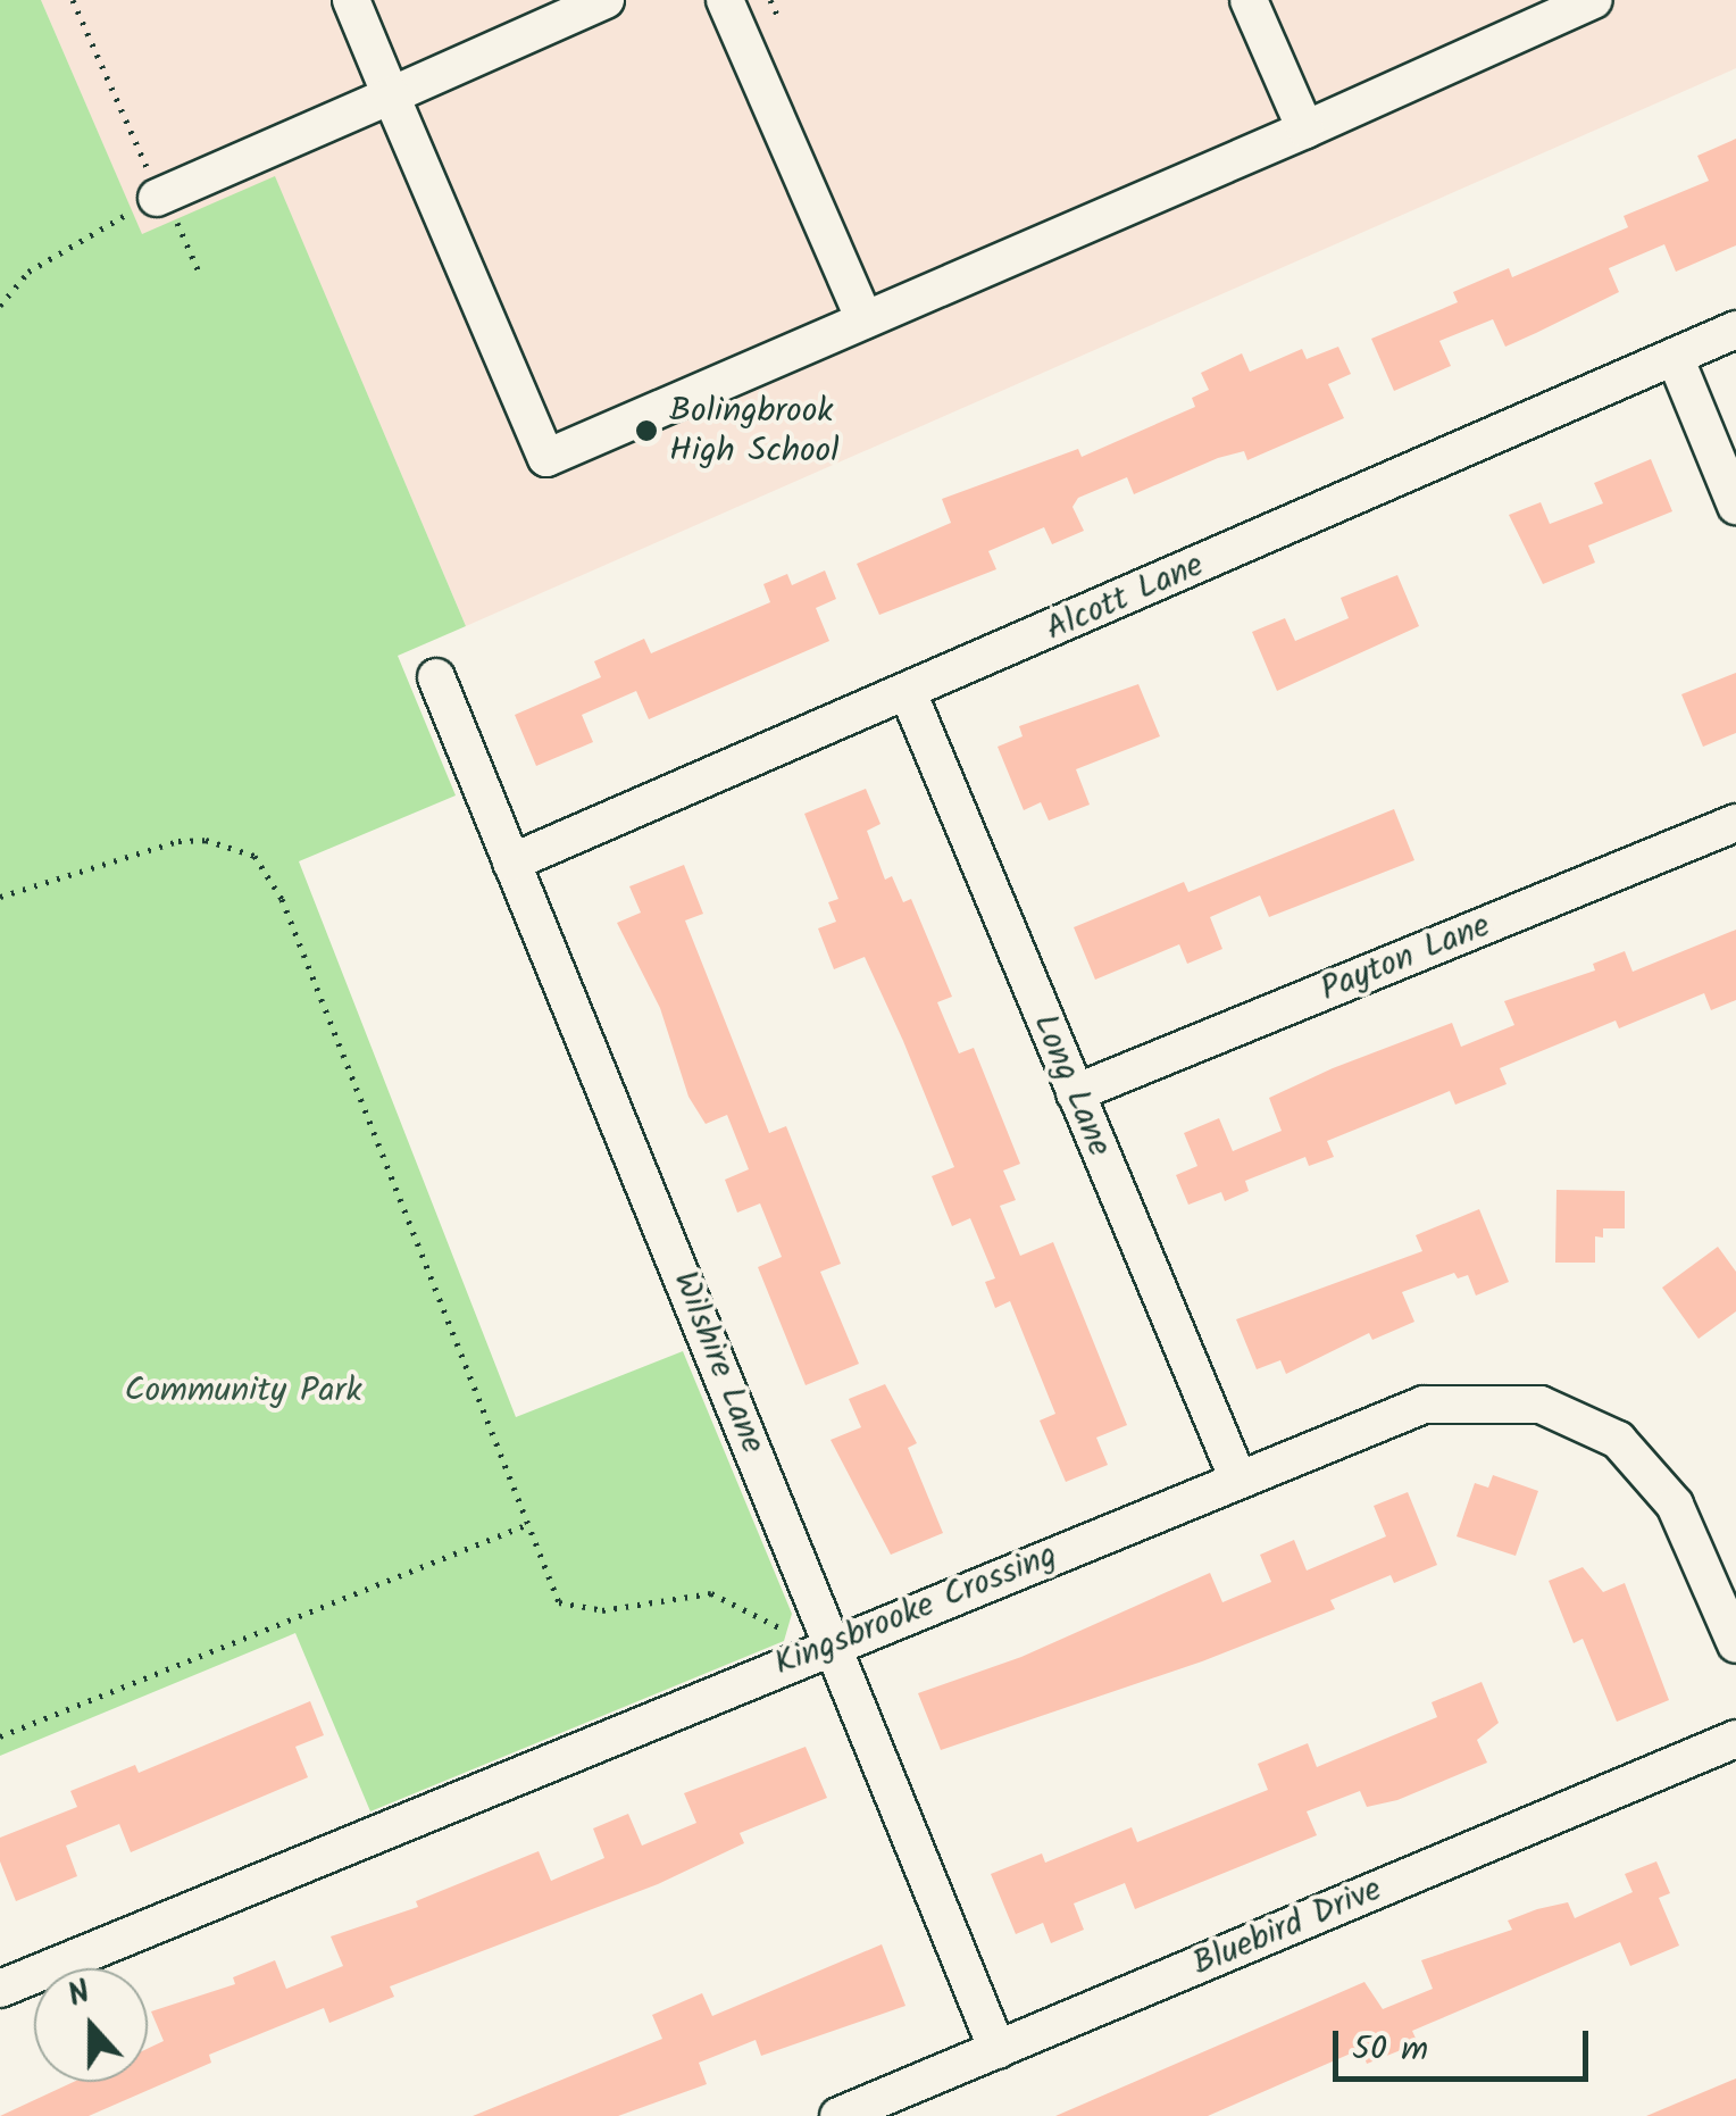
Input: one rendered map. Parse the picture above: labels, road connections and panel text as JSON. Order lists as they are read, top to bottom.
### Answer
{
  "streets": {
    "street": [
      "Alcott Lane",
      "Payton Lane",
      "Long Lane",
      "Wilshire Lane",
      "Kingsbrooke Crossing",
      "Bluebird Drive"
    ]
  },
  "crossings": [
    ["Alcott Lane", "Long Lane"],
    ["Alcott Lane", "Wilshire Lane"],
    ["Payton Lane", "Long Lane"],
    ["Long Lane", "Kingsbrooke Crossing"],
    ["Wilshire Lane", "Kingsbrooke Crossing"],
    ["Wilshire Lane", "Bluebird Drive"]
  ],
  "parks": ["Community Park"],
  "places": ["Bolingbrook High School"],
  "scale_bar": "50 m",
  "north": "top"
}
